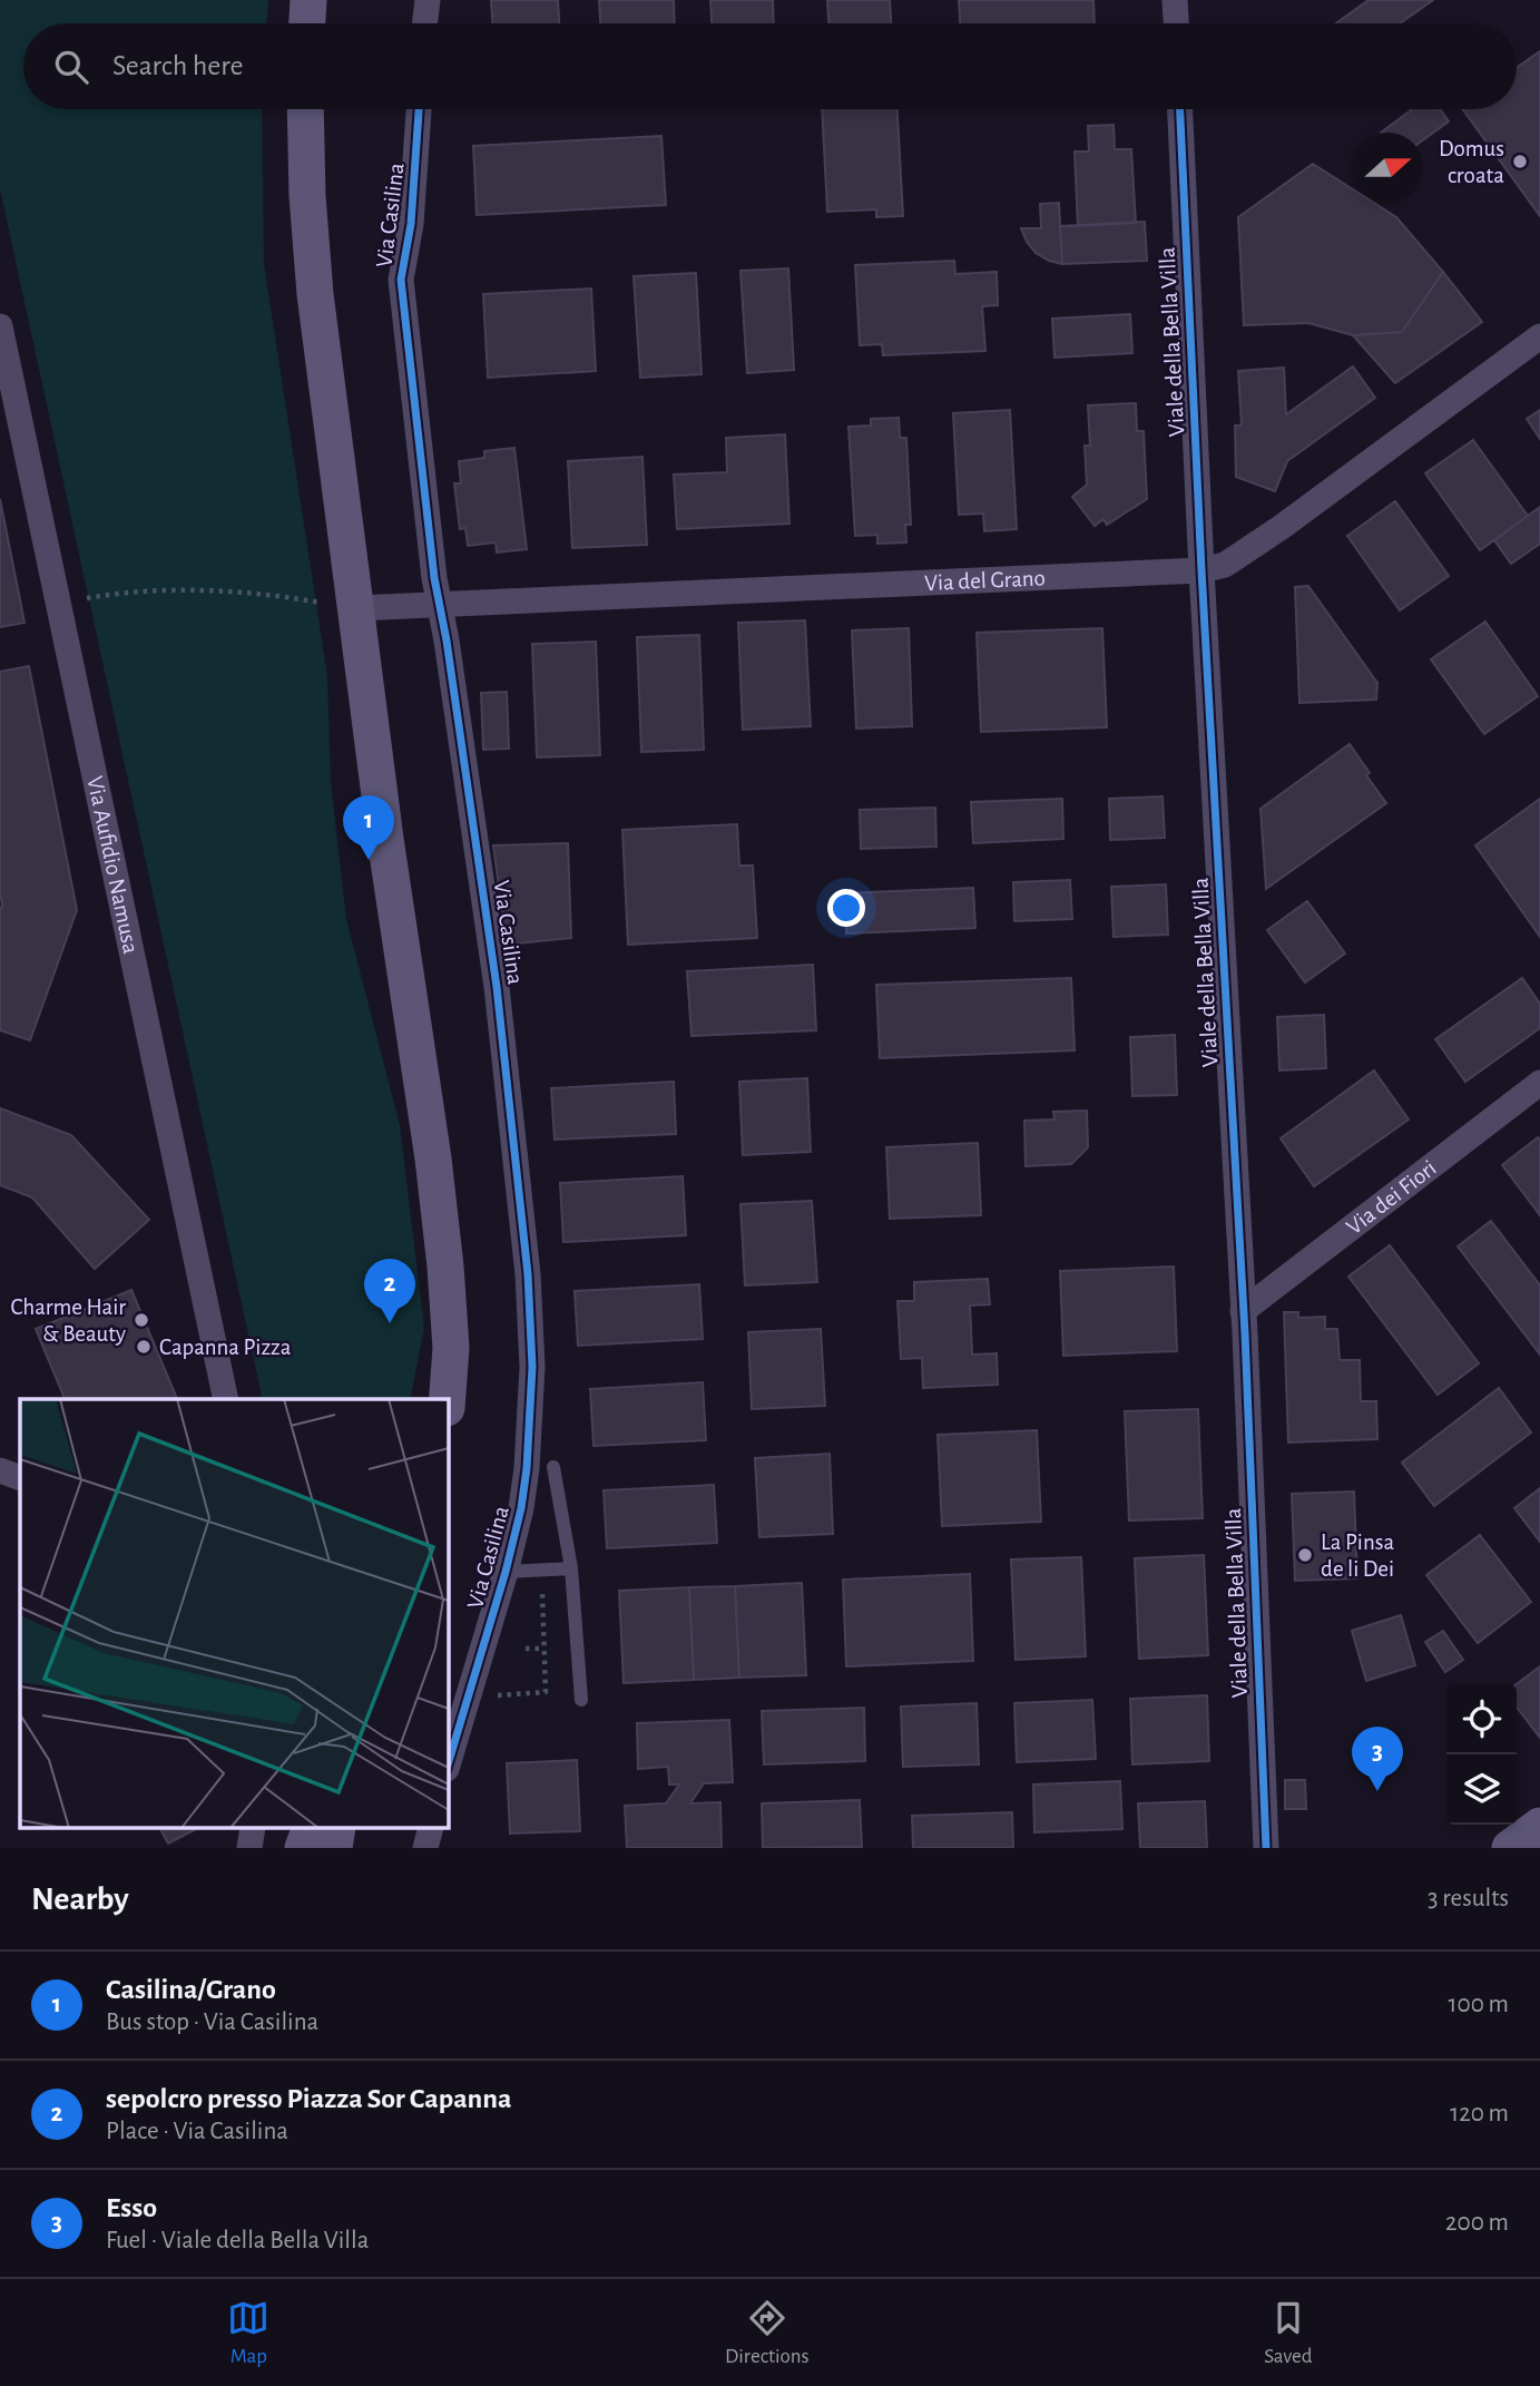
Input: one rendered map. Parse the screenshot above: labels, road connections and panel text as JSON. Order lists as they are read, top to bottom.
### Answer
{
  "streets": {
    "street": [
      "Via Casilina",
      "Viale della Bella Villa",
      "Via del Grano",
      "Via Aufidio Namusa",
      "Via dei Fiori"
    ]
  },
  "crossings": [
    ["Via Casilina", "Via del Grano"],
    ["Viale della Bella Villa", "Via del Grano"],
    ["Viale della Bella Villa", "Via dei Fiori"]
  ],
  "places": [
    "Domus croata",
    "Charme Hair & Beauty",
    "Capanna Pizza",
    "La Pinsa de li Dei"
  ],
  "north": "right",
  "page": {
    "search": "Search here",
    "pins": ["1", "2", "3"],
    "heading": ["Nearby", "3 results"],
    "list": [
      {
        "mark": "1",
        "name": "Casilina/Grano",
        "note": "Bus stop · Via Casilina",
        "value": "100 m"
      },
      {
        "mark": "2",
        "name": "sepolcro presso Piazza Sor Capanna",
        "note": "Place · Via Casilina",
        "value": "120 m"
      },
      {
        "mark": "3",
        "name": "Esso",
        "note": "Fuel · Viale della Bella Villa",
        "value": "200 m"
      }
    ],
    "nav": ["Map", "Directions", "Saved"]
  }
}
